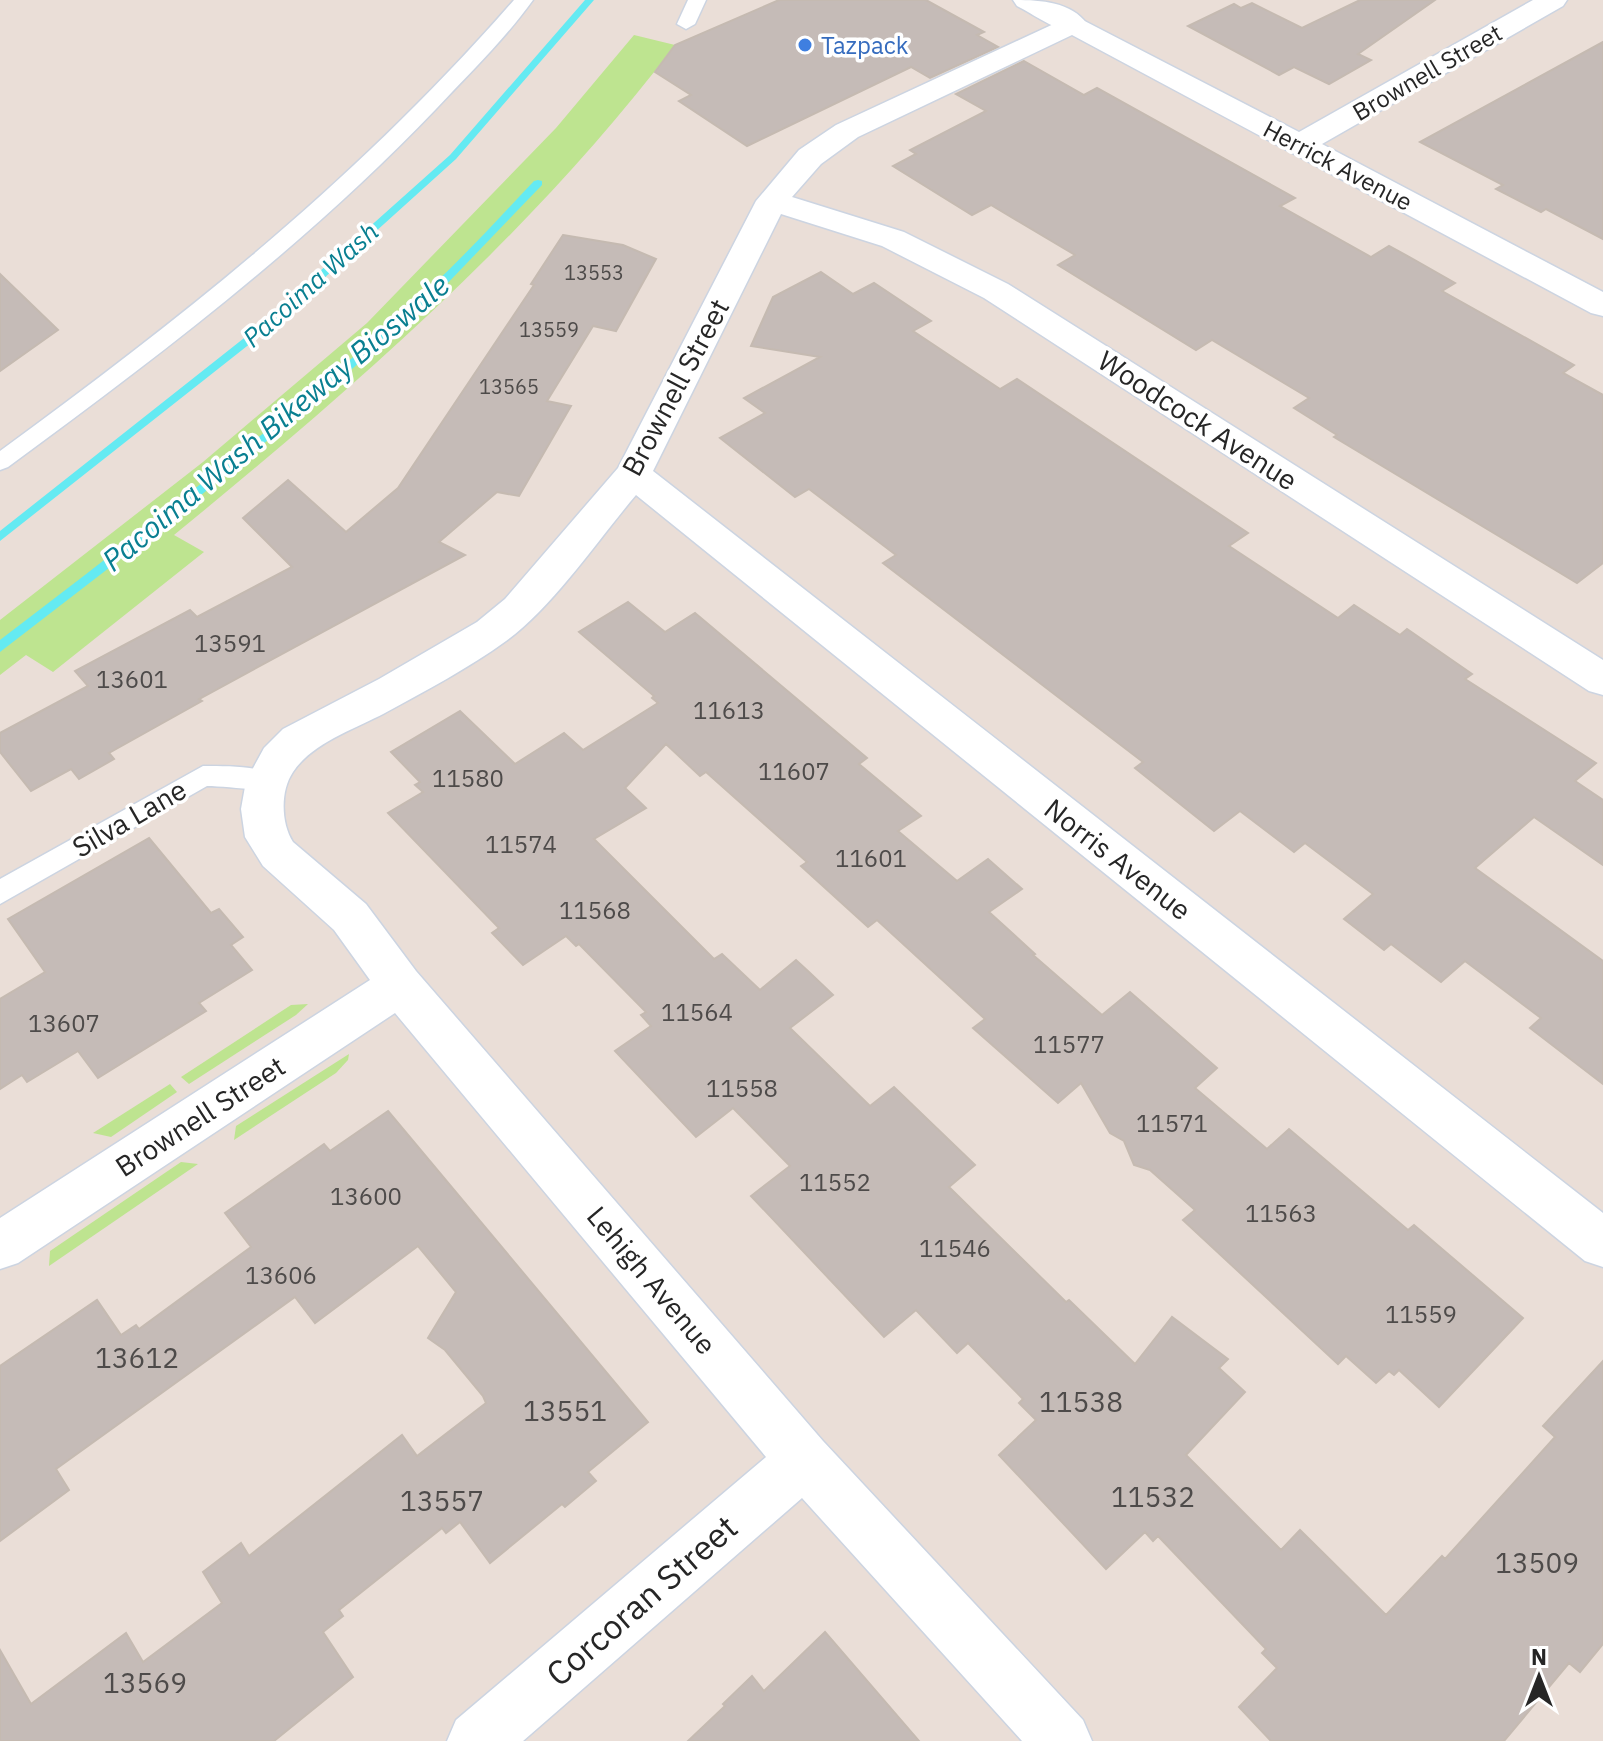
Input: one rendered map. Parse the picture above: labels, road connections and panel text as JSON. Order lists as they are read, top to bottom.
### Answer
{
  "streets": {
    "street": [
      "Brownell Street",
      "Herrick Avenue",
      "Woodcock Avenue",
      "Norris Avenue",
      "Lehigh Avenue",
      "Corcoran Street"
    ],
    "lane": ["Silva Lane"]
  },
  "crossings": [
    ["Brownell Street", "Herrick Avenue"],
    ["Brownell Street", "Woodcock Avenue"],
    ["Brownell Street", "Silva Lane"],
    ["Brownell Street", "Norris Avenue"],
    ["Brownell Street", "Lehigh Avenue"],
    ["Silva Lane", "Lehigh Avenue"],
    ["Lehigh Avenue", "Corcoran Street"]
  ],
  "water": ["Pacoima Wash", "Pacoima Wash Bikeway Bioswale"],
  "places": ["Tazpack"],
  "house_numbers": [
    "13553",
    "13559",
    "13565",
    "13591",
    "13601",
    "11613",
    "11607",
    "11580",
    "11574",
    "11601",
    "11568",
    "11564",
    "13607",
    "11577",
    "11558",
    "11571",
    "11552",
    "13600",
    "11563",
    "11546",
    "13606",
    "11559",
    "13612",
    "11538",
    "13551",
    "11532",
    "13557",
    "13509",
    "13569"
  ],
  "north": "top"
}
